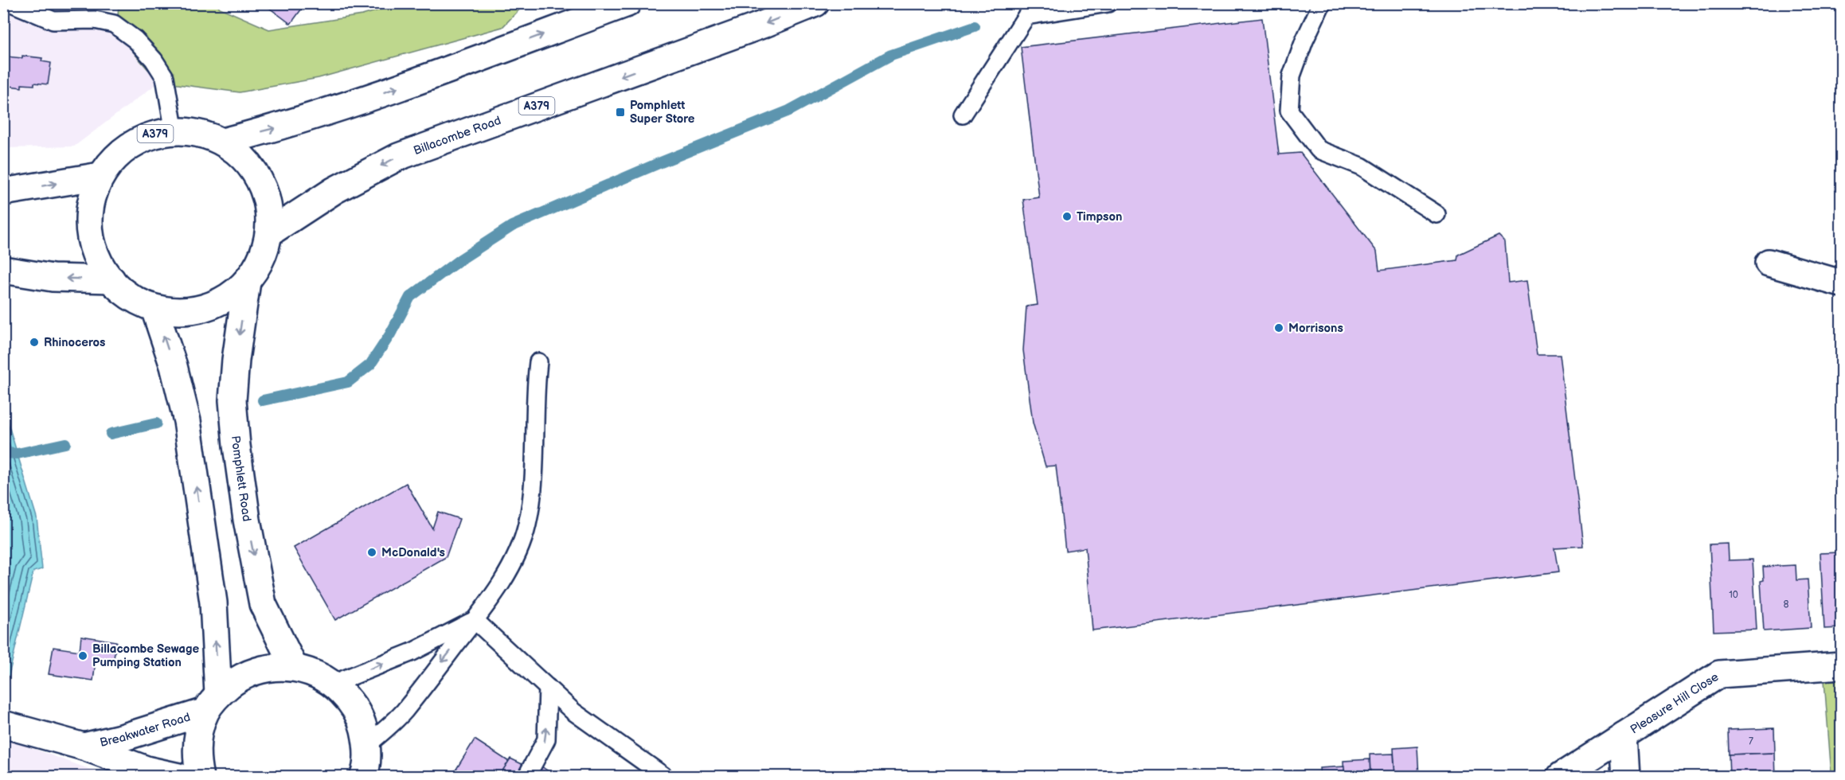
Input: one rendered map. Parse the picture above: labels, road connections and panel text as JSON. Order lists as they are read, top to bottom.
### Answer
{
  "streets": {
    "street": [
      "A379",
      "Billacombe Road",
      "Pomphlett Road",
      "Pleasure Hill Close",
      "Breakwater Road"
    ]
  },
  "crossings": [
    ["A379", "Billacombe Road"],
    ["A379", "Pomphlett Road"]
  ],
  "places": {
    "transit": ["Pomphlett Super Store"],
    "other": [
      "Timpson",
      "Morrisons",
      "Rhinoceros",
      "McDonald's",
      "Billacombe Sewage Pumping Station"
    ]
  },
  "house_numbers": ["10", "8", "7"]
}
